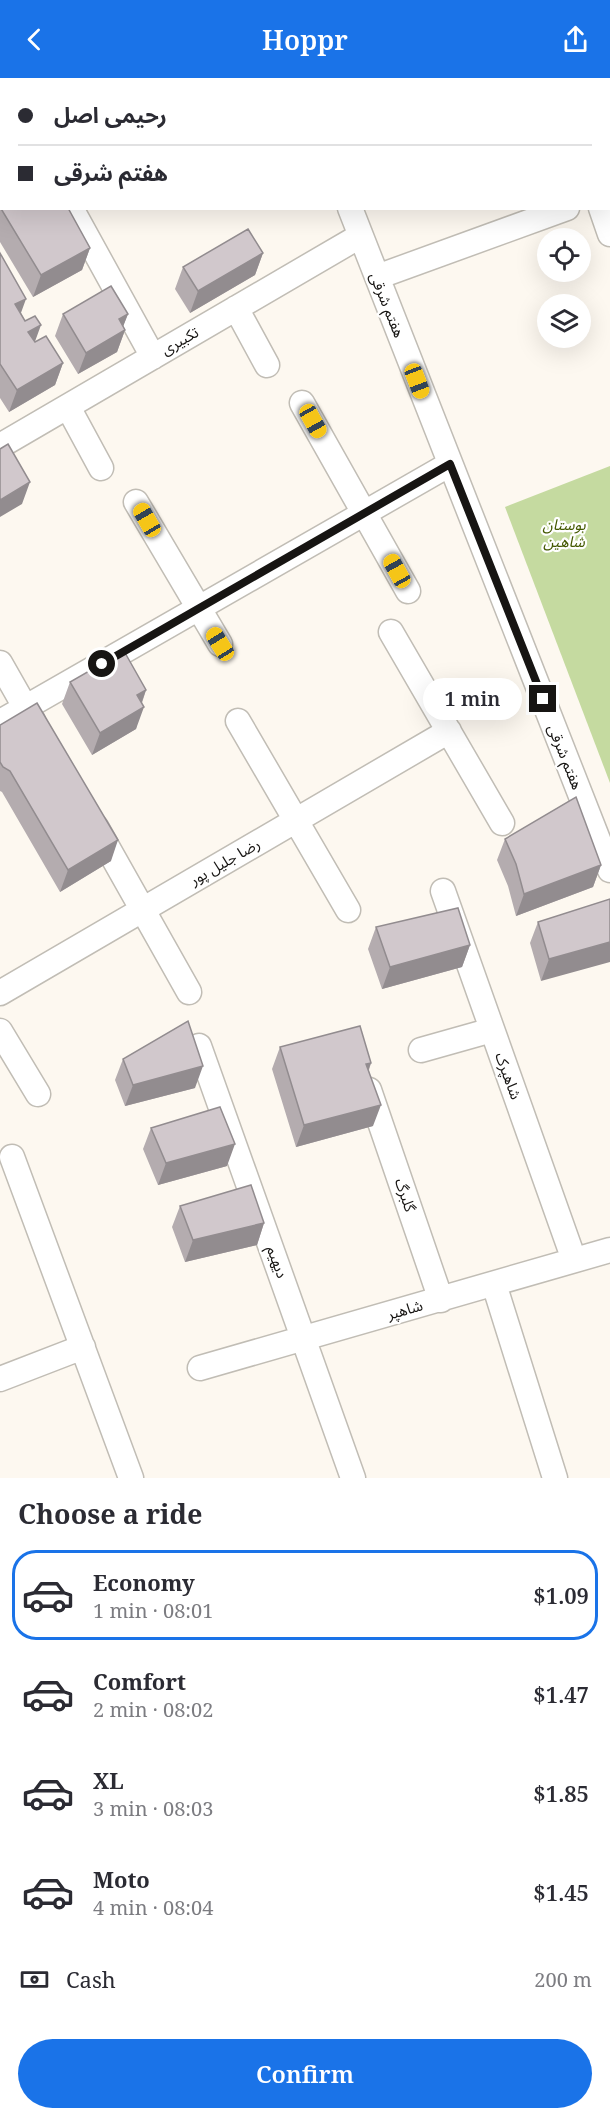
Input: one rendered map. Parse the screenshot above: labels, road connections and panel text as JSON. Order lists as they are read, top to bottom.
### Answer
{
  "streets": {
    "street": [
      "هفتم شرقی",
      "تکبیری",
      "رضا جلیل پور",
      "شاهپرک",
      "گلبرگ",
      "دیهیم",
      "شاهپر"
    ]
  },
  "crossings": [
    ["هفتم شرقی", "تکبیری"],
    ["شاهپرک", "شاهپر"],
    ["گلبرگ", "شاهپر"],
    ["دیهیم", "شاهپر"]
  ],
  "parks": ["بوستان شاهین"],
  "page": {
    "header": "Hoppr",
    "banner": ["رحیمی اصل", "هفتم شرقی"],
    "bubble": "1 min",
    "heading": "Choose a ride",
    "list": [
      {
        "name": "Economy",
        "note": "1 min · 08:01",
        "value": "$1.09"
      },
      {
        "name": "Comfort",
        "note": "2 min · 08:02",
        "value": "$1.47"
      },
      {
        "name": "XL",
        "note": "3 min · 08:03",
        "value": "$1.85"
      },
      {
        "name": "Moto",
        "note": "4 min · 08:04",
        "value": "$1.45"
      }
    ],
    "pay": ["Cash", "200 m"],
    "buttons": "Confirm"
  }
}
